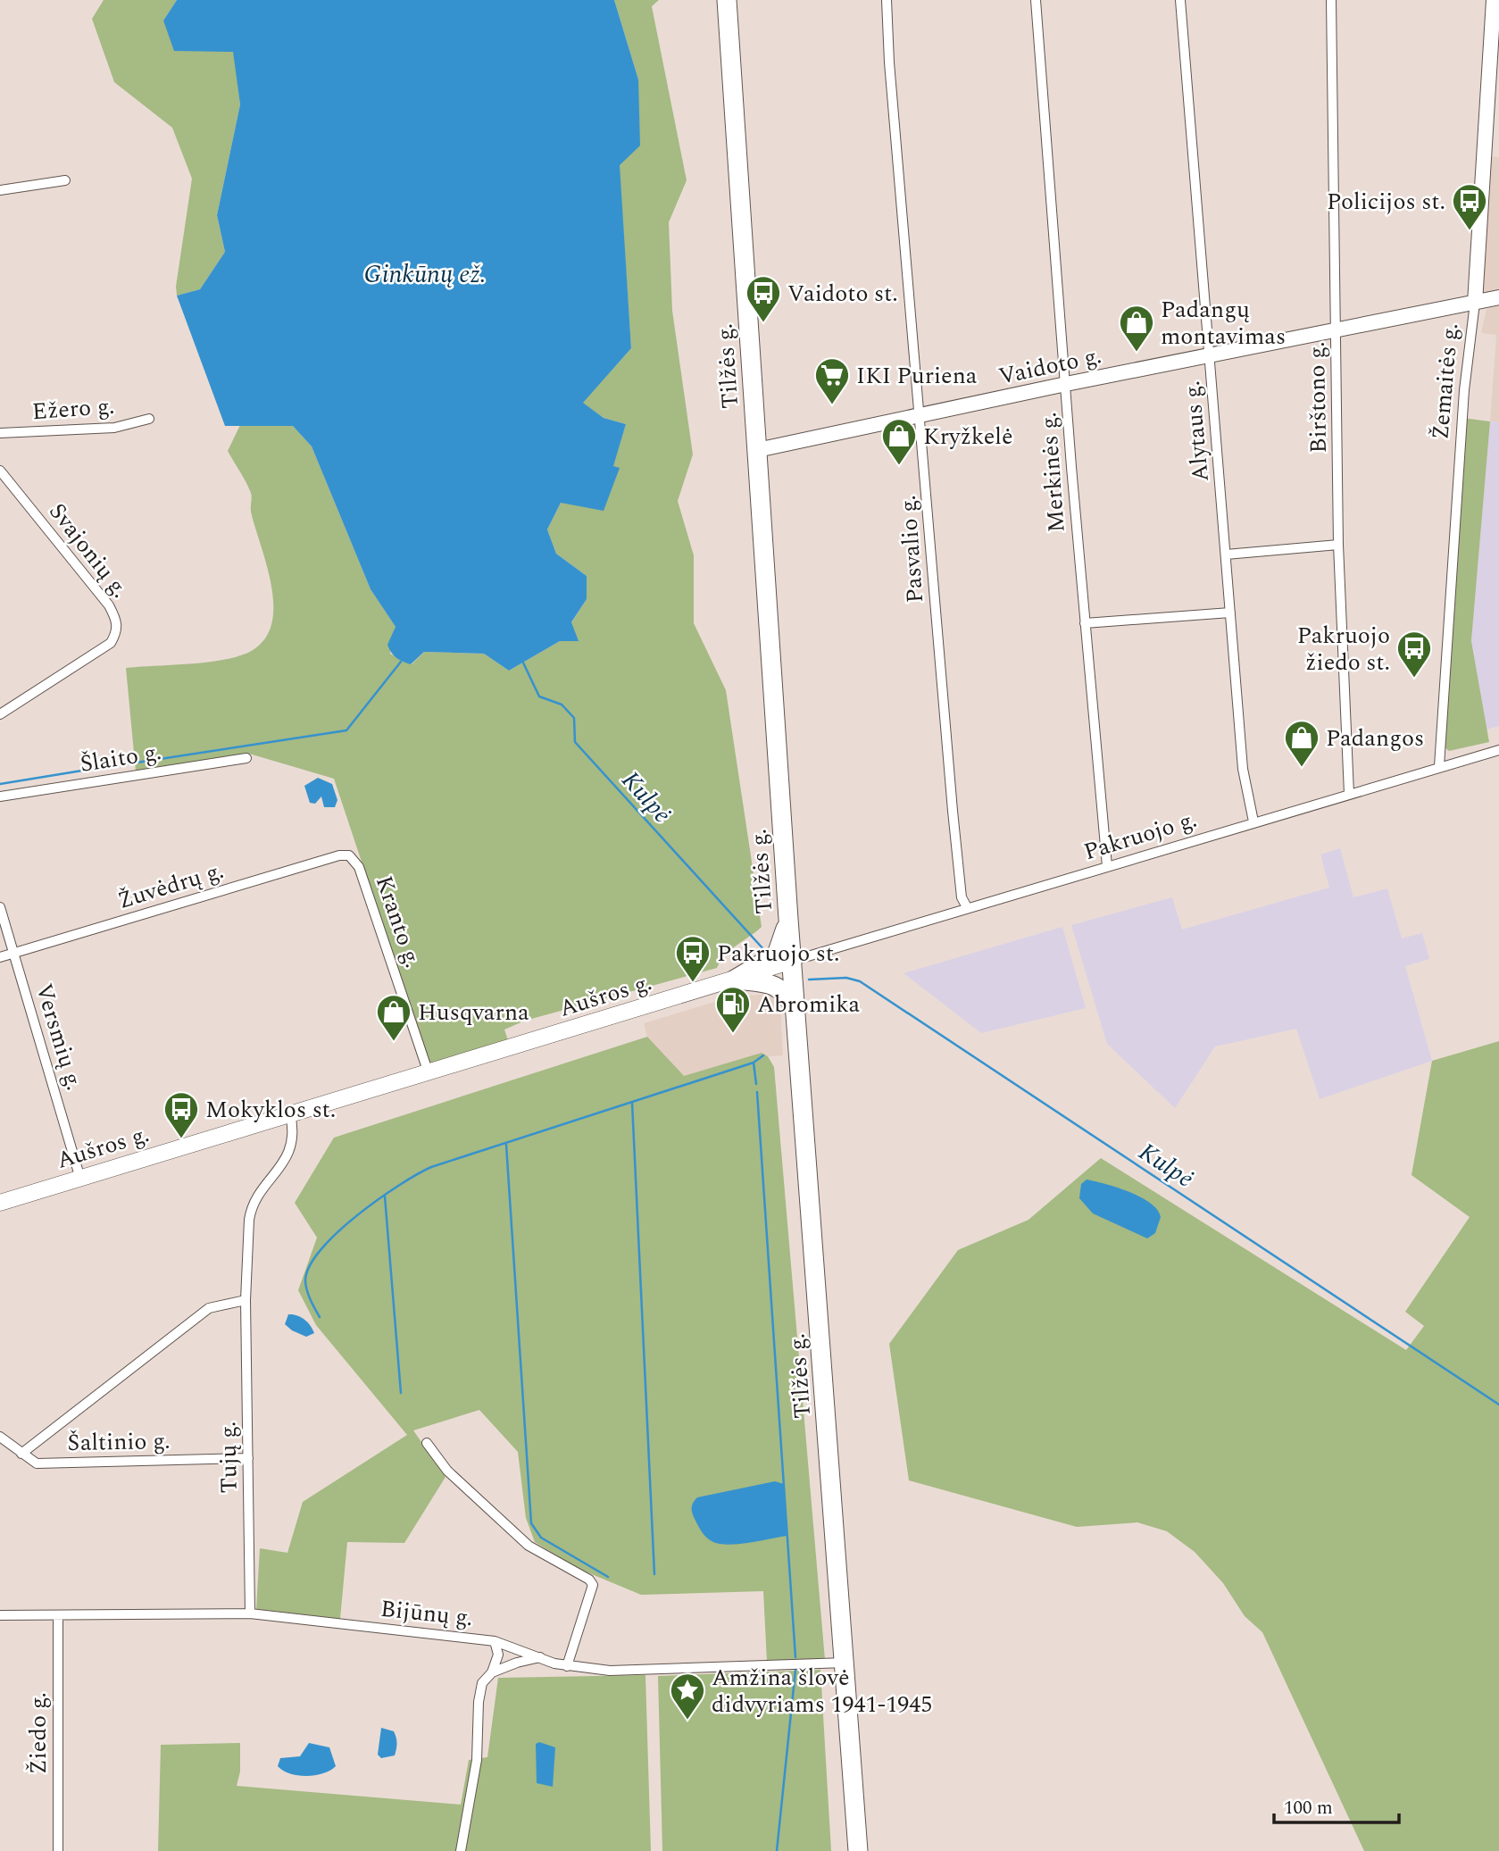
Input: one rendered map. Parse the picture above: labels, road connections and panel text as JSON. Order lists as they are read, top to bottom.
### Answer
{
  "streets": {
    "highway": ["Tilžės g."],
    "main road": ["Vaidoto g.", "Žemaitės g.", "Aušros g."],
    "street": [
      "Birštono g.",
      "Ežero g.",
      "Alytaus g.",
      "Merkinės g.",
      "Pasvalio g.",
      "Svajonių g.",
      "Šlaito g.",
      "Pakruojo g.",
      "Žuvėdrų g.",
      "Kranto g.",
      "Versmių g.",
      "Šaltinio g.",
      "Tujų g.",
      "Bijūnų g.",
      "Žiedo g."
    ]
  },
  "crossings": [
    ["Vaidoto g.", "Tilžės g."],
    ["Vaidoto g.", "Žemaitės g."],
    ["Vaidoto g.", "Birštono g."],
    ["Vaidoto g.", "Alytaus g."],
    ["Vaidoto g.", "Merkinės g."],
    ["Vaidoto g.", "Pasvalio g."],
    ["Tilžės g.", "Pakruojo g."],
    ["Tilžės g.", "Aušros g."],
    ["Tilžės g.", "Bijūnų g."],
    ["Žemaitės g.", "Pakruojo g."],
    ["Birštono g.", "Pakruojo g."],
    ["Alytaus g.", "Pakruojo g."],
    ["Merkinės g.", "Pakruojo g."],
    ["Pasvalio g.", "Pakruojo g."],
    ["Pakruojo g.", "Aušros g."],
    ["Žuvėdrų g.", "Kranto g."],
    ["Žuvėdrų g.", "Versmių g."],
    ["Kranto g.", "Aušros g."],
    ["Aušros g.", "Versmių g."],
    ["Aušros g.", "Tujų g."],
    ["Šaltinio g.", "Tujų g."],
    ["Tujų g.", "Bijūnų g."],
    ["Bijūnų g.", "Žiedo g."]
  ],
  "water": ["Ginkūnų ež.", "Kulpė"],
  "places": {
    "bus stop": [
      "Policijos st.",
      "Vaidoto st.",
      "Pakruojo žiedo st.",
      "Pakruojo st.",
      "Mokyklos st."
    ],
    "shop": [
      "Padangų montavimas",
      "Kryžkelė",
      "Padangos",
      "Husqvarna"
    ],
    "supermarket": ["IKI Puriena"],
    "fuel station": ["Abromika"],
    "place": ["Amžina šlovė didvyriams 1941-1945"]
  },
  "scale_bar": "100 m"
}
